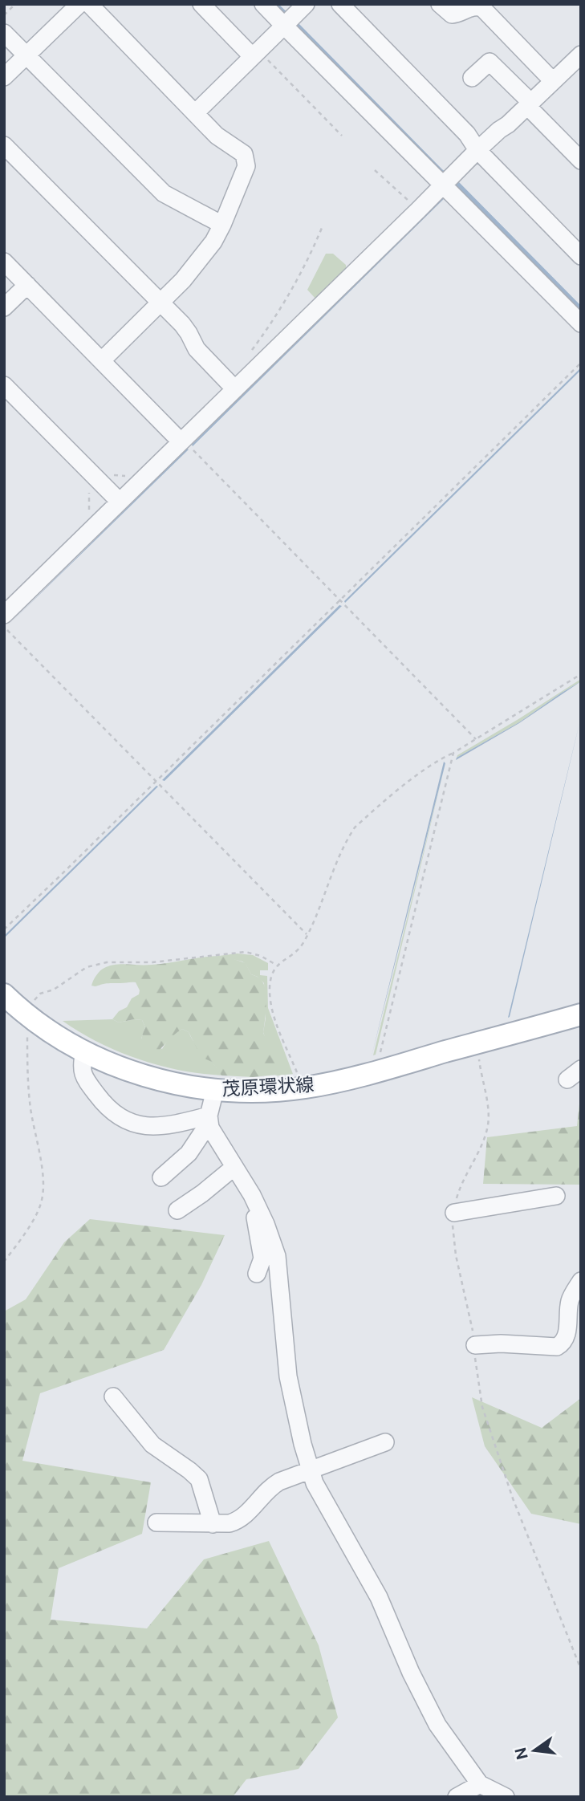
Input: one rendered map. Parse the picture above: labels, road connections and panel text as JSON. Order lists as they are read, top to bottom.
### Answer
{
  "streets": {
    "main road": ["茂原環状線"]
  },
  "north": "left"
}
